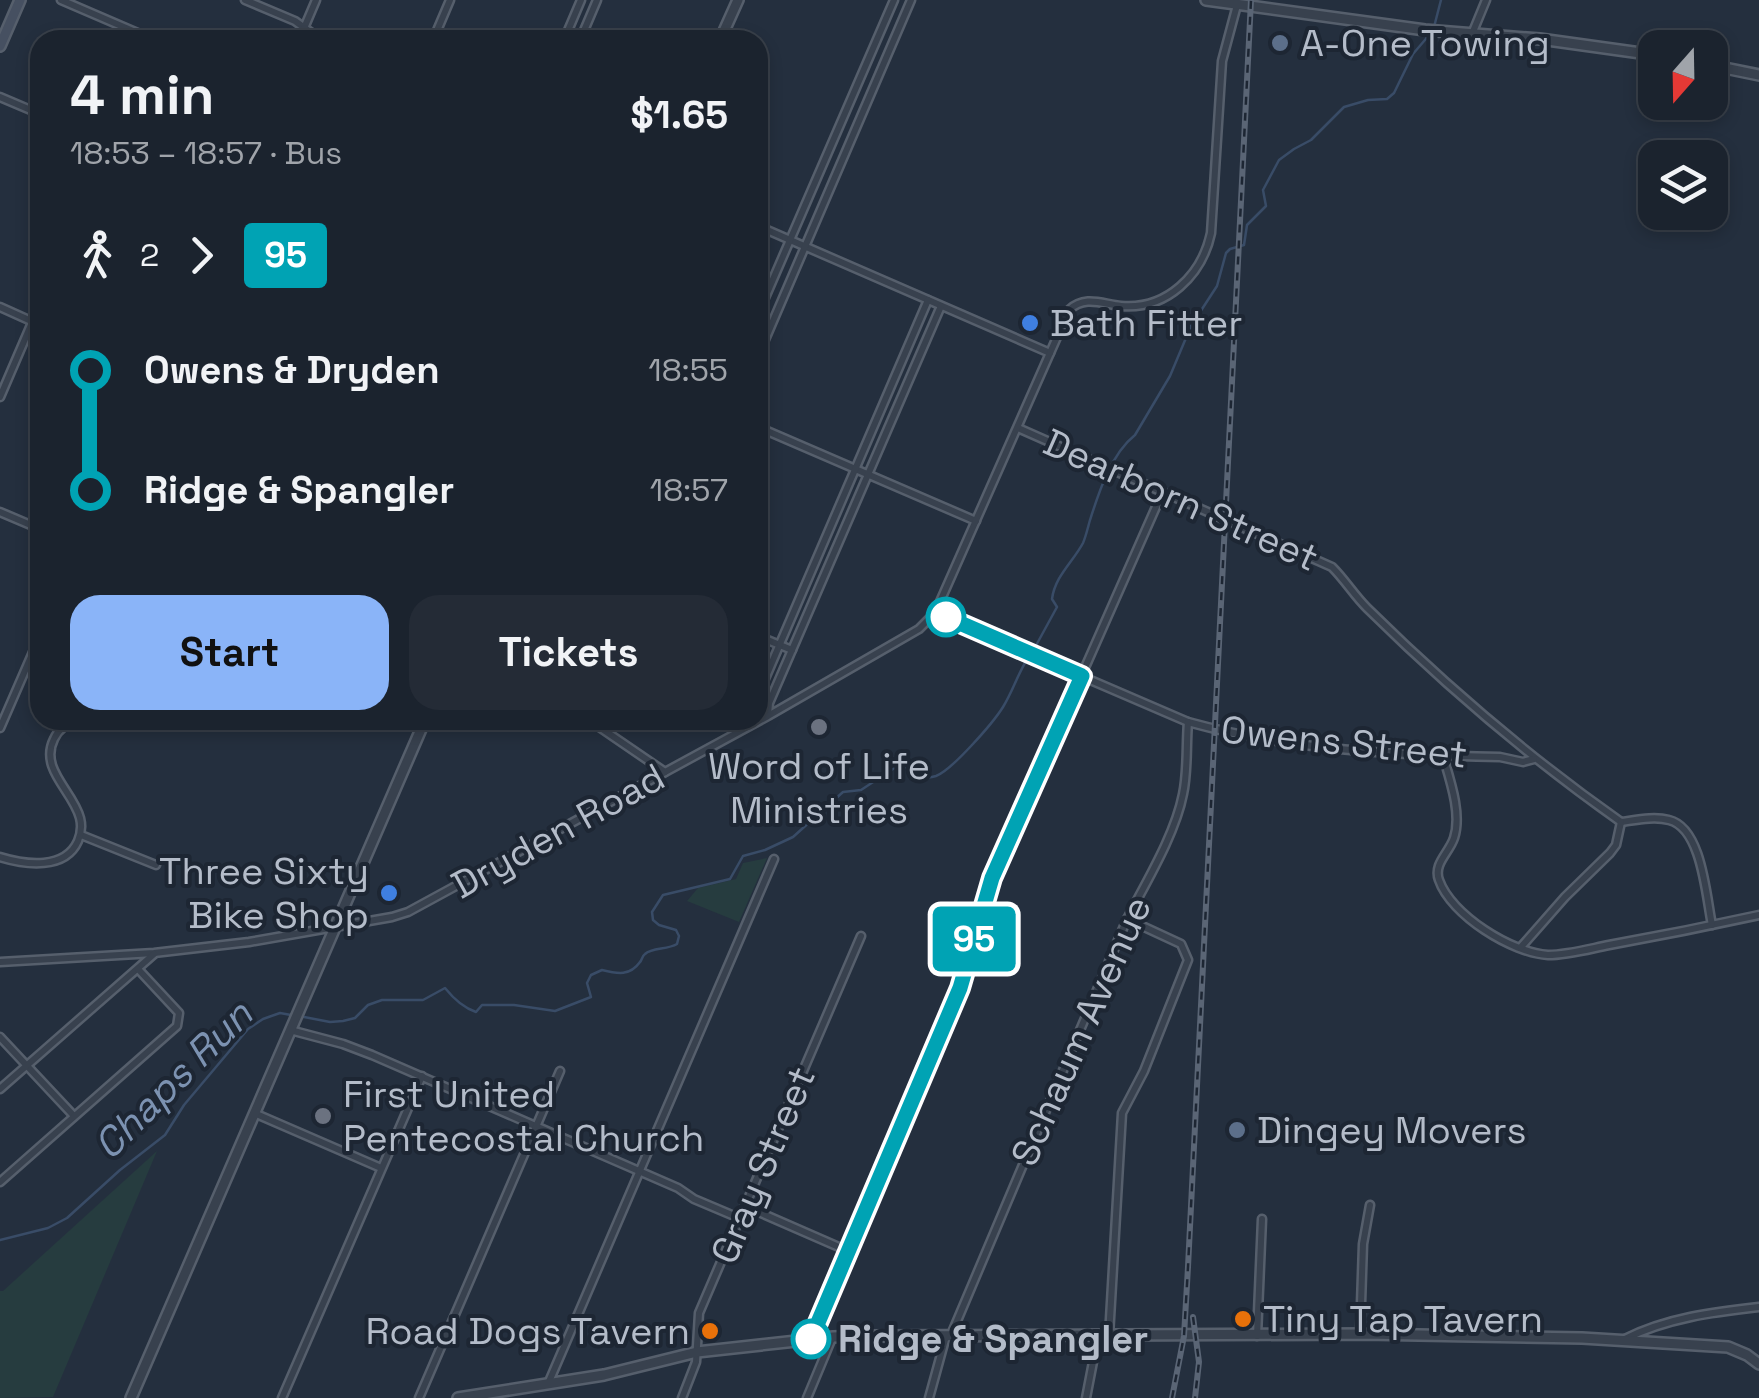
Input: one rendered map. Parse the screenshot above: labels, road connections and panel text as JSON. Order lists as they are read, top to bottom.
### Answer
{
  "streets": {
    "street": [
      "Dearborn Street",
      "Owens Street",
      "Dryden Road",
      "Schaum Avenue",
      "Gray Street"
    ]
  },
  "crossings": [
    ["Dearborn Street", "Owens Street"],
    ["Owens Street", "Dryden Road"],
    ["Owens Street", "Schaum Avenue"]
  ],
  "water": ["Chaps Run"],
  "places": [
    "A-One Towing",
    "Bath Fitter",
    "Word of Life Ministries",
    "Three Sixty Bike Shop",
    "First United Pentecostal Church",
    "Dingey Movers",
    "Tiny Tap Tavern",
    "Road Dogs Tavern",
    "Ridge & Spangler"
  ],
  "lines": ["bus line 95"],
  "north": "bottom",
  "page": {
    "on_map": "95",
    "heading": ["4 min", "18:53 – 18:57 · Bus", "$1.65"],
    "legs": ["2", "95"],
    "list": [
      {
        "name": "Owens & Dryden",
        "value": "18:55"
      },
      {
        "name": "Ridge & Spangler",
        "value": "18:57"
      }
    ],
    "buttons": ["Start", "Tickets"]
  }
}
